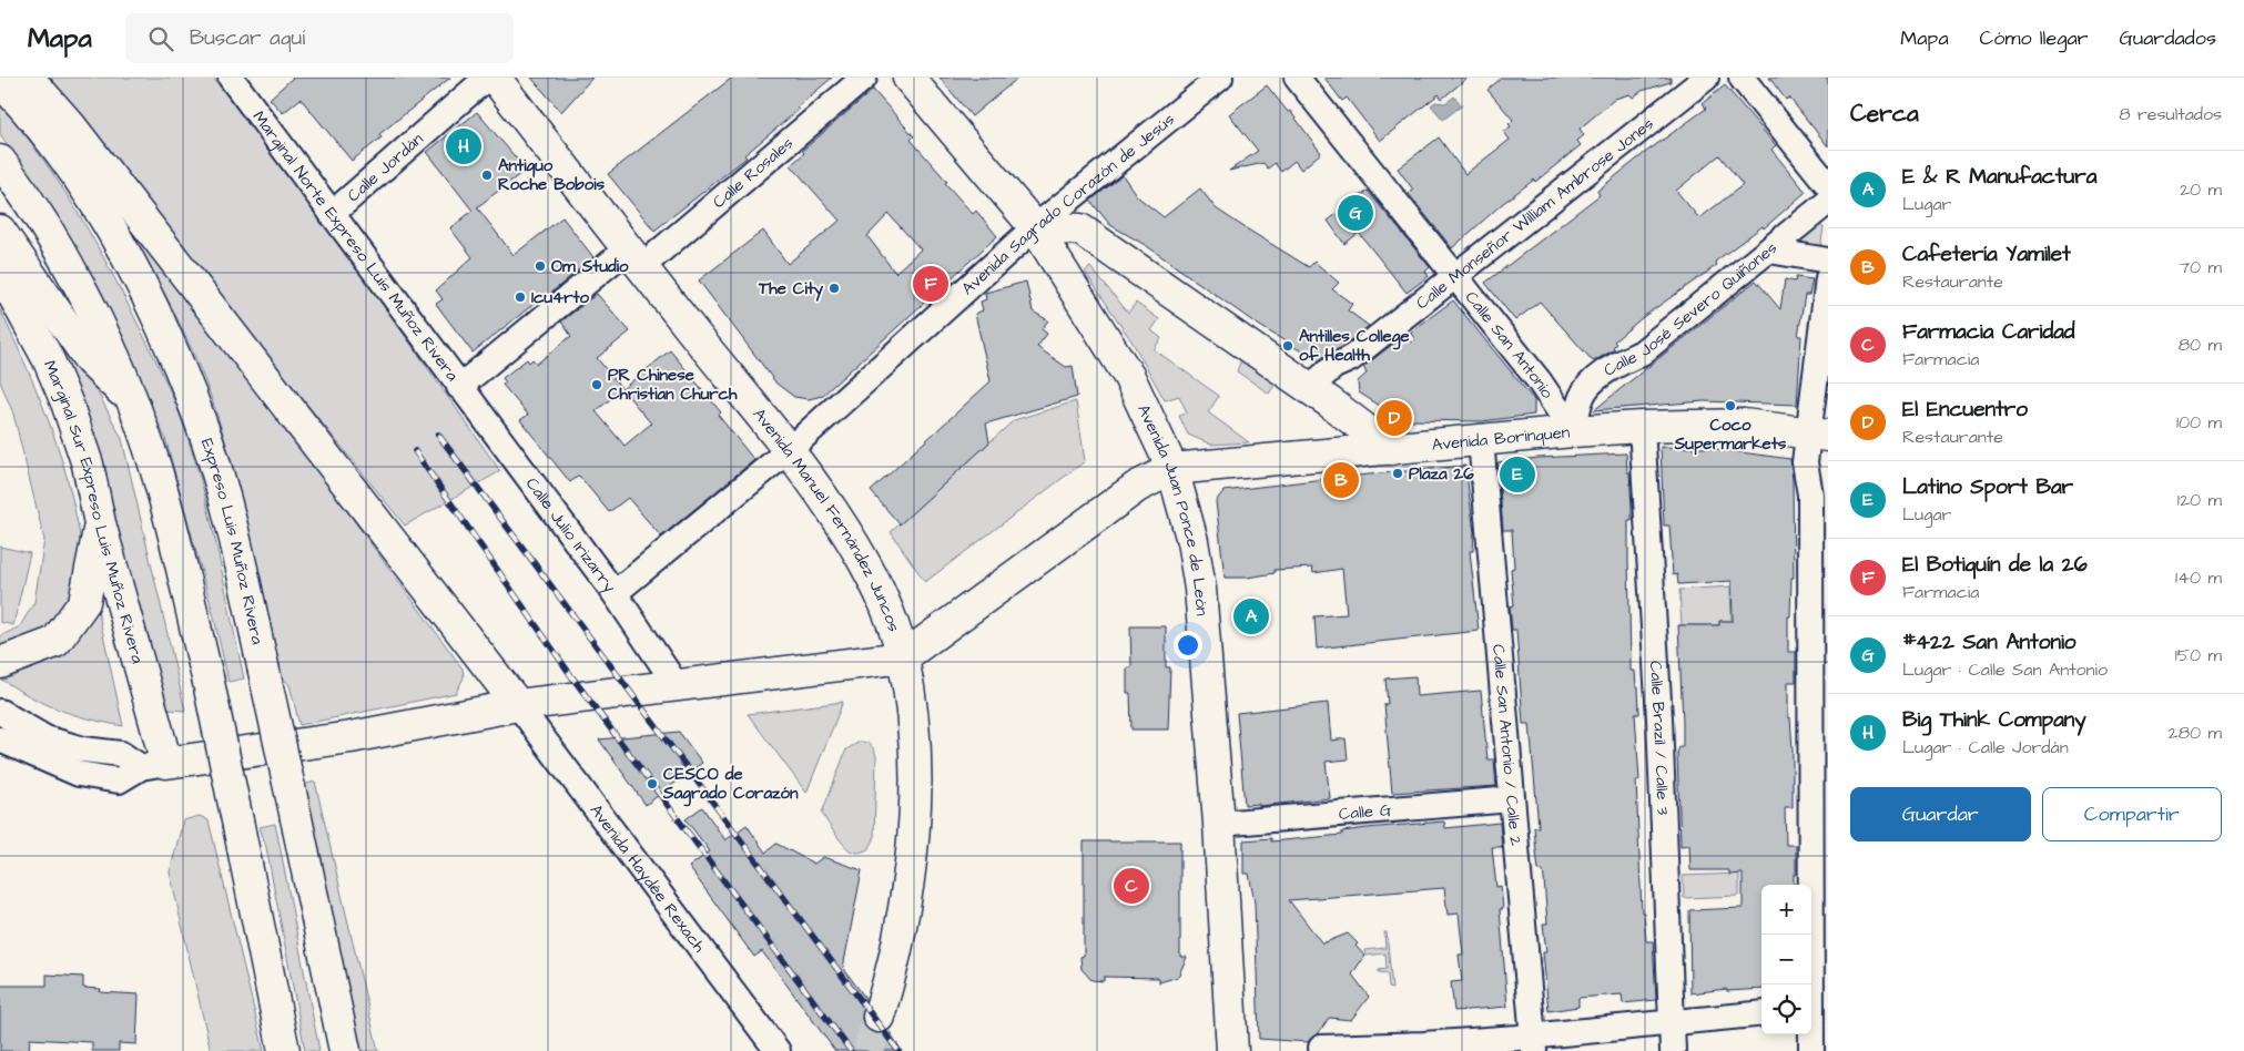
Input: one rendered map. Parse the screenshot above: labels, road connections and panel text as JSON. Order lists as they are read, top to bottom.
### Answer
{
  "streets": {
    "main road": [
      "Avenida Borinquen",
      "Avenida Juan Ponce de León",
      "Marginal Sur Expreso Luis Muñoz Rivera",
      "Avenida Manuel Fernández Juncos",
      "Expreso Luis Muñoz Rivera"
    ],
    "street": [
      "Calle Jordán",
      "Calle Rosales",
      "Avenida Sagrado Corazón de Jesús",
      "Calle Monseñor William Ambrose Jones",
      "Marginal Norte Expreso Luis Muñoz Rivera",
      "Calle José Severo Quiñones",
      "Calle San Antonio",
      "Calle Julio Irizarry",
      "Calle Brazil / Calle 3",
      "Calle San Antonio / Calle 2",
      "Calle G",
      "Avenida Haydée Rexach"
    ]
  },
  "crossings": [
    ["Calle Jordán", "Marginal Norte Expreso Luis Muñoz Rivera"],
    ["Calle Rosales", "Marginal Norte Expreso Luis Muñoz Rivera"],
    ["Calle Rosales", "Avenida Manuel Fernández Juncos"],
    ["Calle Rosales", "Calle Julio Irizarry"],
    ["Avenida Sagrado Corazón de Jesús", "Avenida Juan Ponce de León"],
    ["Avenida Sagrado Corazón de Jesús", "Avenida Manuel Fernández Juncos"],
    ["Avenida Sagrado Corazón de Jesús", "Calle Julio Irizarry"],
    ["Calle Monseñor William Ambrose Jones", "Calle San Antonio"],
    ["Marginal Norte Expreso Luis Muñoz Rivera", "Calle Julio Irizarry"],
    ["Calle José Severo Quiñones", "Calle San Antonio"],
    ["Calle José Severo Quiñones", "Avenida Borinquen"],
    ["Calle San Antonio", "Avenida Borinquen"],
    ["Avenida Borinquen", "Avenida Juan Ponce de León"],
    ["Avenida Borinquen", "Avenida Manuel Fernández Juncos"],
    ["Avenida Borinquen", "Calle Brazil / Calle 3"],
    ["Avenida Borinquen", "Calle San Antonio / Calle 2"],
    ["Avenida Juan Ponce de León", "Calle G"],
    ["Calle San Antonio / Calle 2", "Calle G"]
  ],
  "places": [
    "Antiguo Roche Bobois",
    "Om Studio",
    "The City",
    "1cu4rto",
    "Antilles College of Health",
    "PR Chinese Christian Church",
    "Coco Supermarkets",
    "Plaza 26",
    "CESCO de Sagrado Corazón"
  ],
  "page": {
    "header": "Mapa",
    "search": "Buscar aquí",
    "nav": ["Mapa", "Cómo llegar", "Guardados"],
    "heading": ["Cerca", "8 resultados"],
    "pins": [
      "H",
      "G",
      "F",
      "D",
      "E",
      "B",
      "A",
      "C"
    ],
    "list": [
      {
        "mark": "A",
        "name": "E & R Manufactura",
        "note": "Lugar",
        "value": "20 m"
      },
      {
        "mark": "B",
        "name": "Cafetería Yamilet",
        "note": "Restaurante",
        "value": "70 m"
      },
      {
        "mark": "C",
        "name": "Farmacia Caridad",
        "note": "Farmacia",
        "value": "80 m"
      },
      {
        "mark": "D",
        "name": "El Encuentro",
        "note": "Restaurante",
        "value": "100 m"
      },
      {
        "mark": "E",
        "name": "Latino Sport Bar",
        "note": "Lugar",
        "value": "120 m"
      },
      {
        "mark": "F",
        "name": "El Botiquín de la 26",
        "note": "Farmacia",
        "value": "140 m"
      },
      {
        "mark": "G",
        "name": "#422 San Antonio",
        "note": "Lugar · Calle San Antonio",
        "value": "150 m"
      },
      {
        "mark": "H",
        "name": "Big Think Company",
        "note": "Lugar · Calle Jordán",
        "value": "280 m"
      }
    ],
    "buttons": ["Guardar", "Compartir"],
    "map_buttons": ["+", "−"]
  }
}
